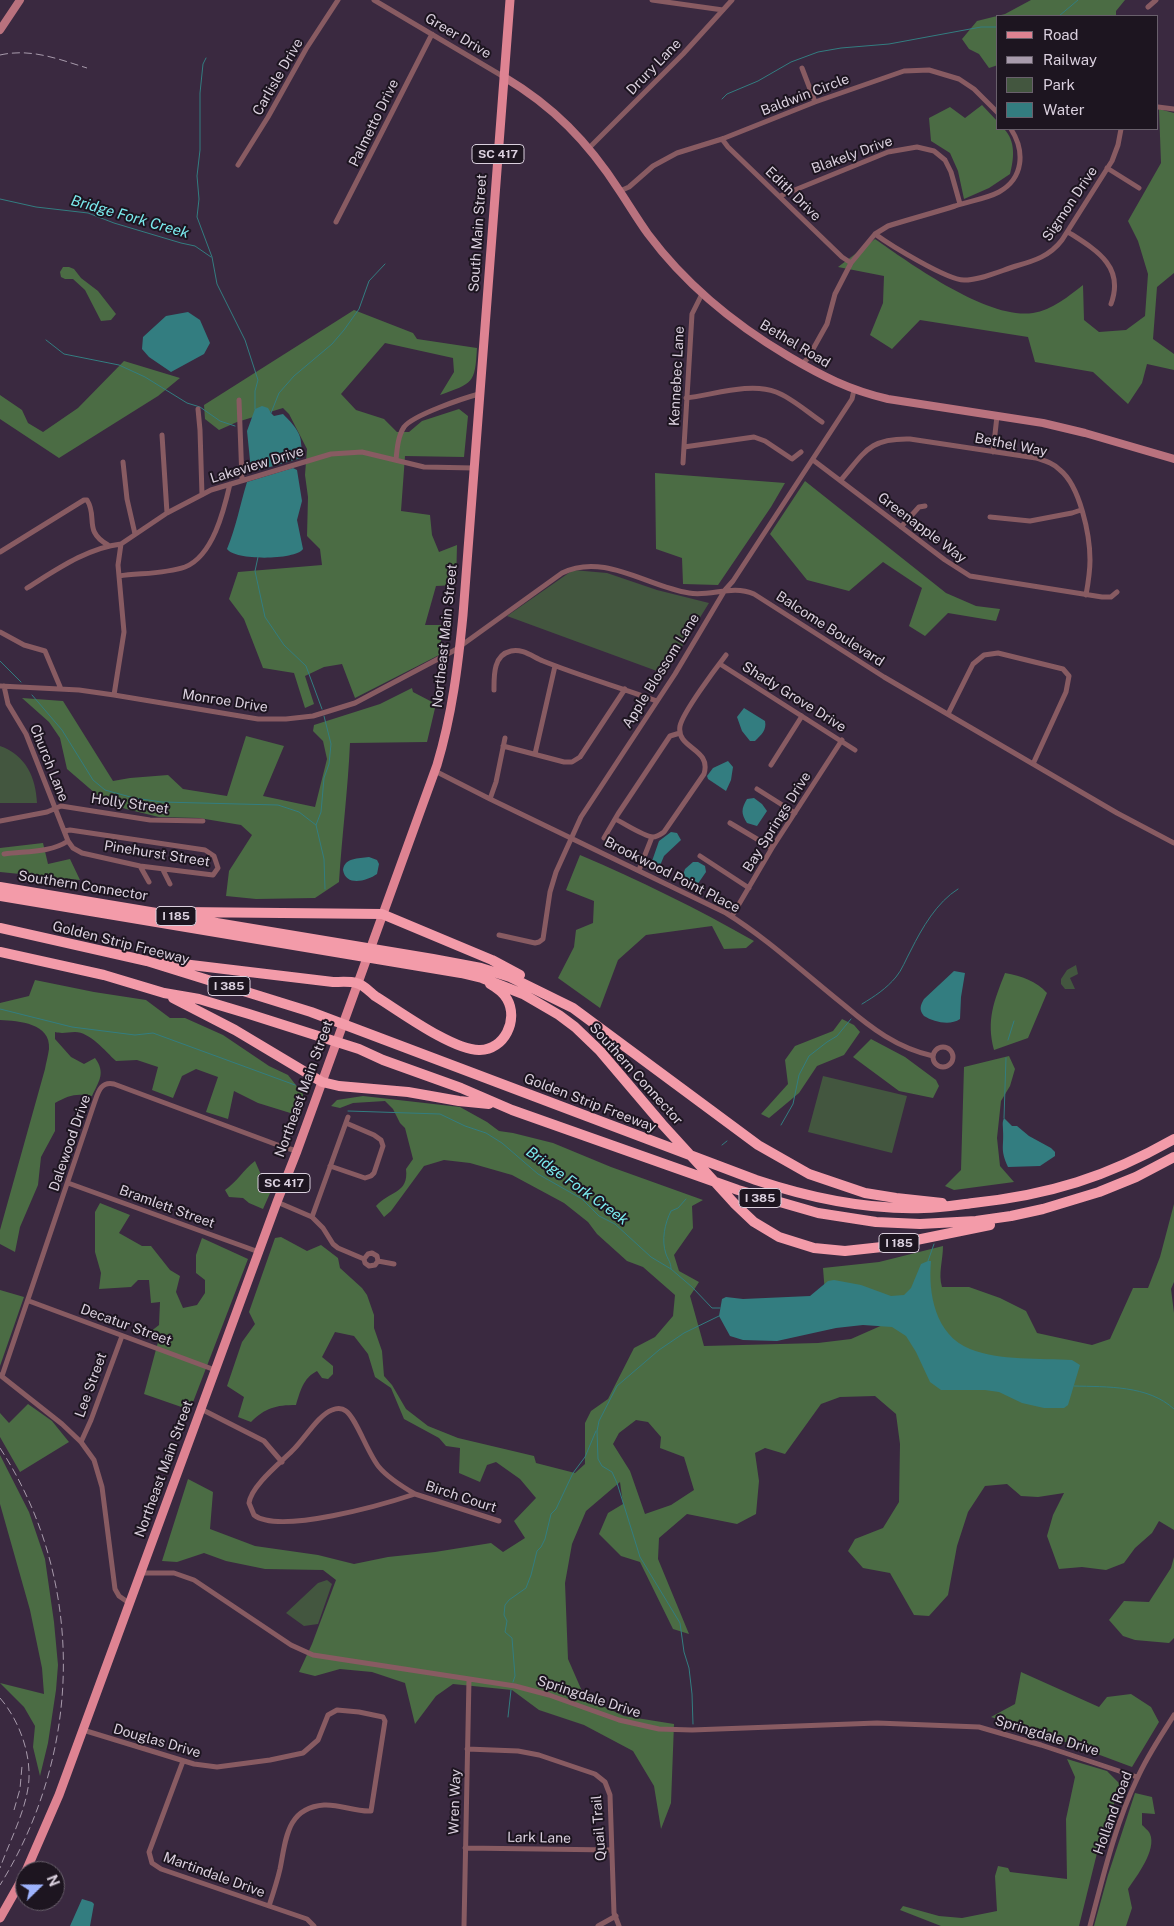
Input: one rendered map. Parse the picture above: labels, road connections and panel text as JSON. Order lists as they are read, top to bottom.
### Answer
{
  "streets": {
    "highway": [
      "Southern Connector",
      "I 185",
      "Golden Strip Freeway",
      "I 385"
    ],
    "main road": ["SC 417", "South Main Street", "Northeast Main Street"],
    "street": [
      "Greer Drive",
      "Drury Lane",
      "Carlisle Drive",
      "Baldwin Circle",
      "Palmetto Drive",
      "Blakely Drive",
      "Edith Drive",
      "Sigmon Drive",
      "Bethel Road",
      "Kennebec Lane",
      "Bethel Way",
      "Lakeview Drive",
      "Greenapple Way",
      "Balcome Boulevard",
      "Apple Blossom Lane",
      "Shady Grove Drive",
      "Monroe Drive",
      "Church Lane",
      "Holly Street",
      "Bay Springs Drive",
      "Pinehurst Street",
      "Brookwood Point Place",
      "Dalewood Drive",
      "Bramlett Street",
      "Decatur Street",
      "Lee Street",
      "Birch Court",
      "Springdale Drive",
      "Douglas Drive",
      "Wren Way",
      "Holland Road",
      "Quail Trail",
      "Lark Lane",
      "Martindale Drive"
    ]
  },
  "crossings": [
    ["Greer Drive", "Palmetto Drive"],
    ["Greer Drive", "South Main Street"],
    ["Greer Drive", "Bethel Road"],
    ["Drury Lane", "Bethel Road"],
    ["Baldwin Circle", "Edith Drive"],
    ["Baldwin Circle", "Bethel Road"],
    ["Blakely Drive", "Edith Drive"],
    ["South Main Street", "Bethel Road"],
    ["South Main Street", "Lakeview Drive"],
    ["South Main Street", "Northeast Main Street"],
    ["Bethel Road", "Kennebec Lane"],
    ["Bethel Road", "Apple Blossom Lane"],
    ["Bethel Way", "Greenapple Way"],
    ["Lakeview Drive", "Northeast Main Street"],
    ["Greenapple Way", "Apple Blossom Lane"],
    ["Balcome Boulevard", "Northeast Main Street"],
    ["Balcome Boulevard", "Apple Blossom Lane"],
    ["Balcome Boulevard", "Monroe Drive"],
    ["Northeast Main Street", "Monroe Drive"],
    ["Northeast Main Street", "Brookwood Point Place"],
    ["Northeast Main Street", "Dalewood Drive"],
    ["Northeast Main Street", "Bramlett Street"],
    ["Northeast Main Street", "Decatur Street"],
    ["Northeast Main Street", "Springdale Drive"],
    ["Northeast Main Street", "Douglas Drive"],
    ["Apple Blossom Lane", "Brookwood Point Place"],
    ["Shady Grove Drive", "Bay Springs Drive"],
    ["Monroe Drive", "Church Lane"],
    ["Church Lane", "Holly Street"],
    ["Church Lane", "Pinehurst Street"],
    ["Bay Springs Drive", "Brookwood Point Place"],
    ["Southern Connector", "Golden Strip Freeway"],
    ["Southern Connector", "I 385"],
    ["Dalewood Drive", "Bramlett Street"],
    ["Dalewood Drive", "Decatur Street"],
    ["Decatur Street", "Lee Street"],
    ["Springdale Drive", "Wren Way"],
    ["Springdale Drive", "Holland Road"],
    ["Douglas Drive", "Martindale Drive"],
    ["Wren Way", "Quail Trail"],
    ["Wren Way", "Lark Lane"],
    ["Quail Trail", "Lark Lane"]
  ],
  "water": ["Bridge Fork Creek"],
  "legend": [
    "Road",
    "Railway",
    "Park",
    "Water"
  ],
  "north": "right"
}
